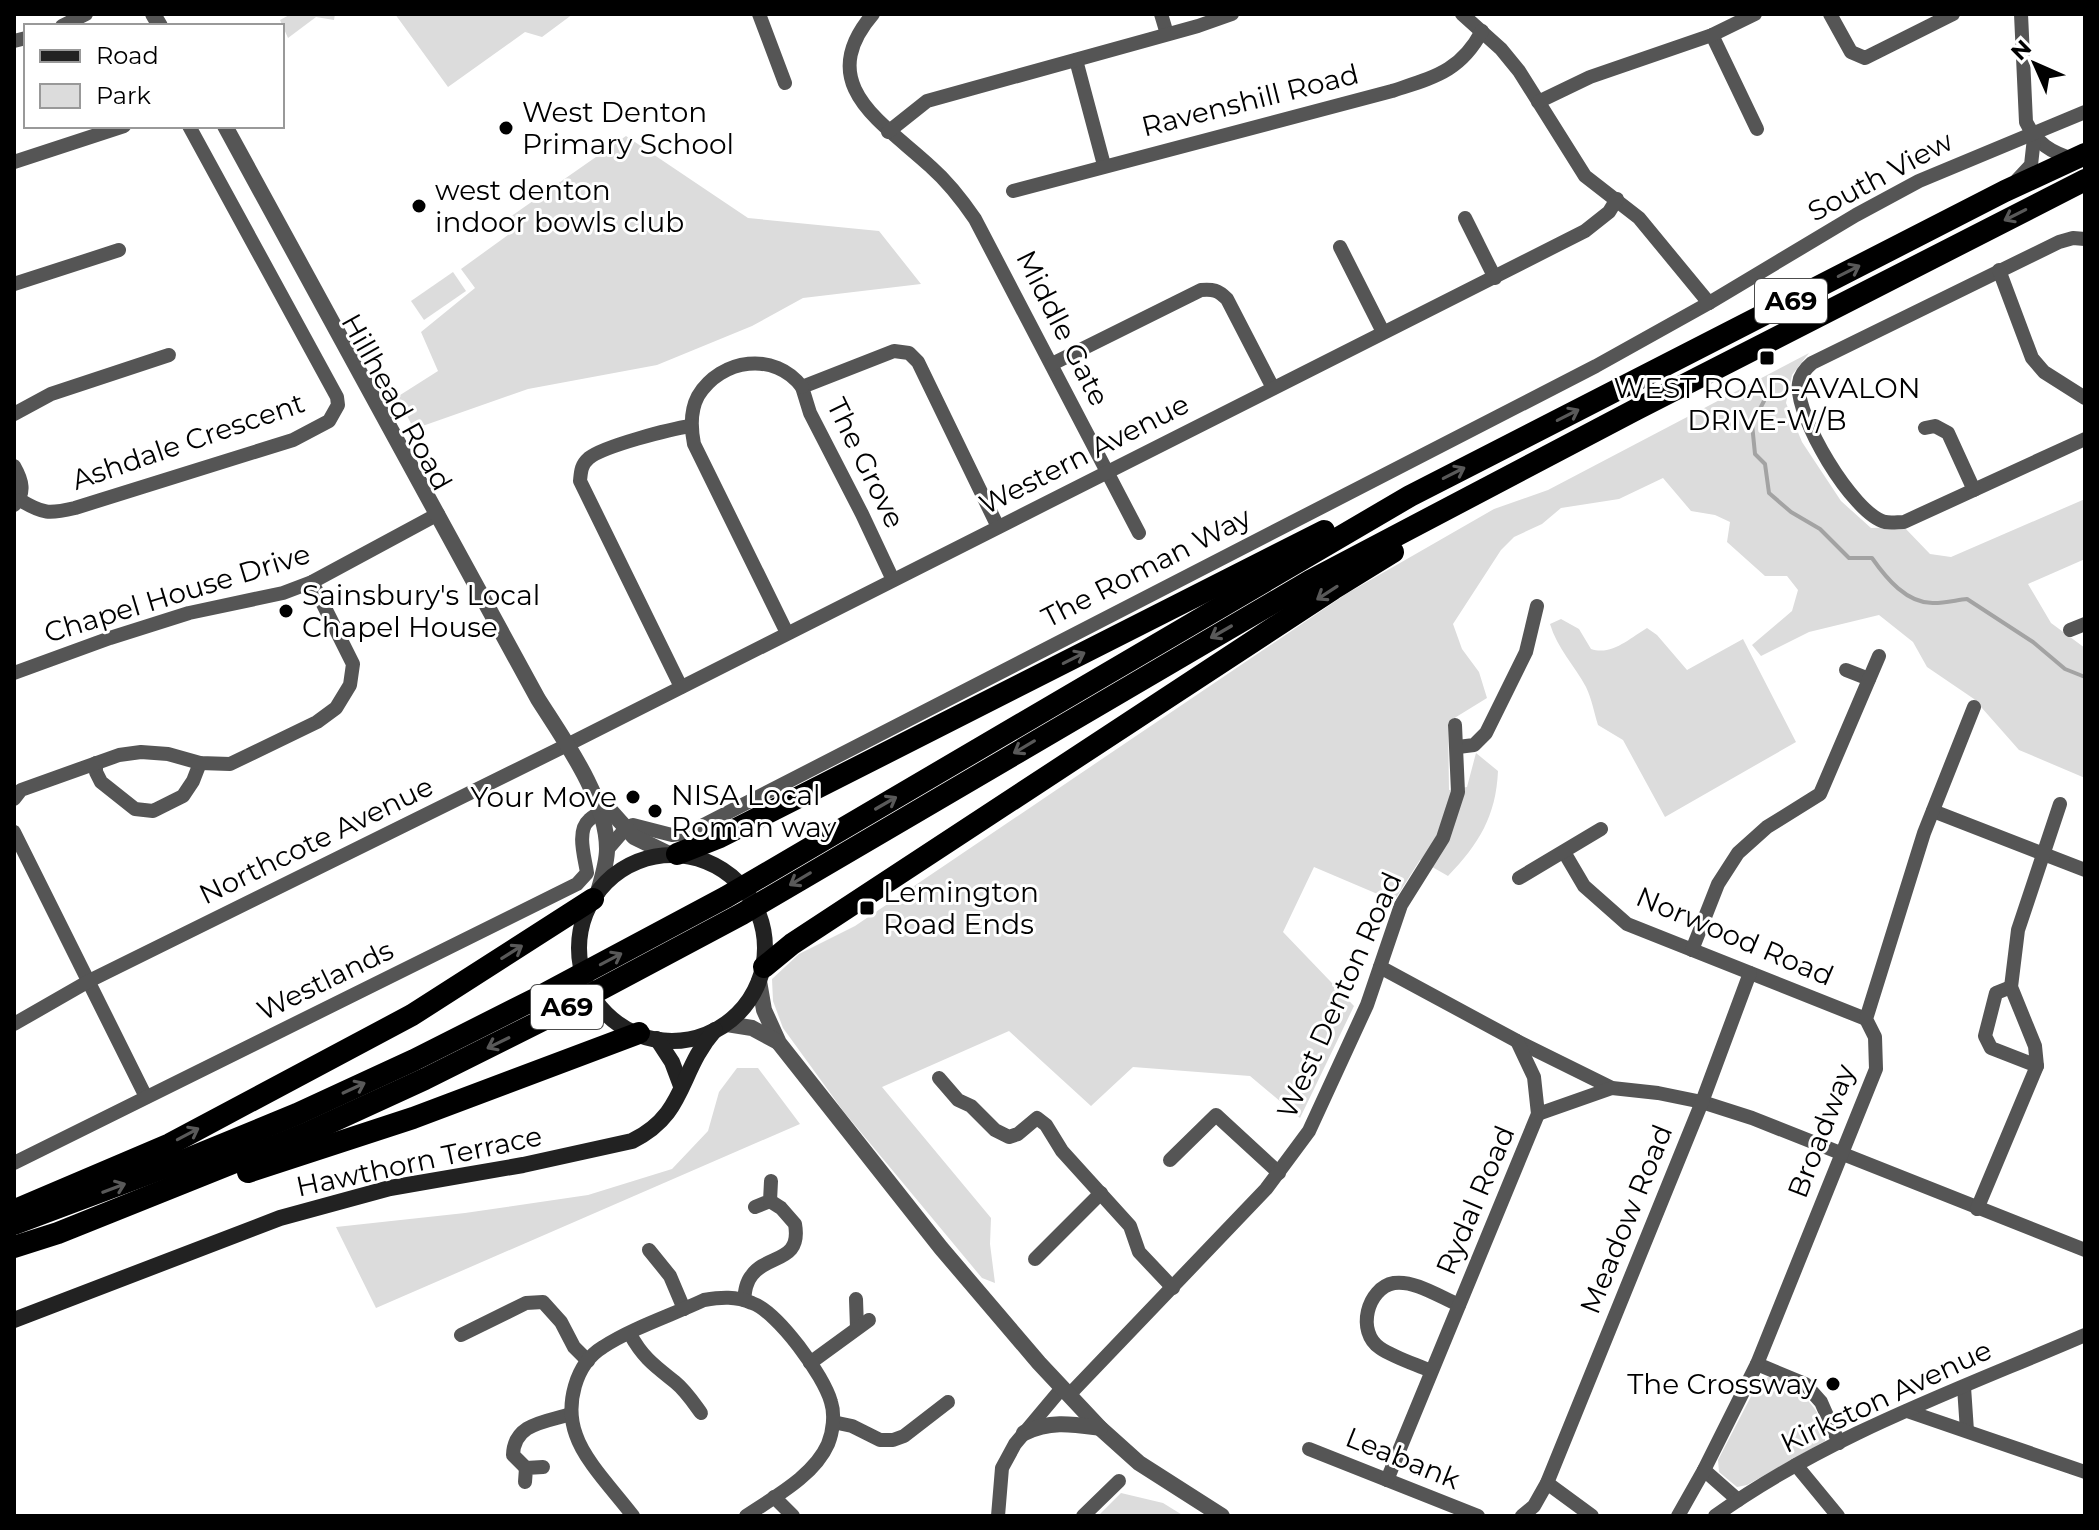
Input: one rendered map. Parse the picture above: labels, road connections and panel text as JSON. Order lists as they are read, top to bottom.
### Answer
{
  "streets": {
    "highway": ["A69"],
    "main road": ["Hawthorn Terrace"],
    "street": [
      "Ravenshill Road",
      "South View",
      "Middle Gate",
      "Hillhead Road",
      "Ashdale Crescent",
      "Western Avenue",
      "The Grove",
      "The Roman Way",
      "Chapel House Drive",
      "Northcote Avenue",
      "Norwood Road",
      "Westlands",
      "West Denton Road",
      "Broadway",
      "Rydal Road",
      "Meadow Road",
      "Kirkston Avenue",
      "Leabank"
    ]
  },
  "crossings": [
    ["South View", "The Roman Way"],
    ["Middle Gate", "Western Avenue"],
    ["Hillhead Road", "Western Avenue"],
    ["Hillhead Road", "The Roman Way"],
    ["Hillhead Road", "Chapel House Drive"],
    ["Hillhead Road", "Northcote Avenue"],
    ["Hillhead Road", "Westlands"],
    ["Hillhead Road", "Hawthorn Terrace"],
    ["Western Avenue", "The Grove"],
    ["Western Avenue", "Northcote Avenue"],
    ["Norwood Road", "Broadway"],
    ["Norwood Road", "Meadow Road"],
    ["Rydal Road", "Leabank"]
  ],
  "places": {
    "other": [
      "West Denton Primary School",
      "west denton indoor bowls club",
      "Sainsbury's Local Chapel House",
      "Your Move",
      "NISA Local Roman way",
      "The Crossway"
    ],
    "transit": ["WEST ROAD-AVALON DRIVE-W/B", "Lemington Road Ends"]
  },
  "legend": ["Road", "Park"],
  "north": "top left"
}
